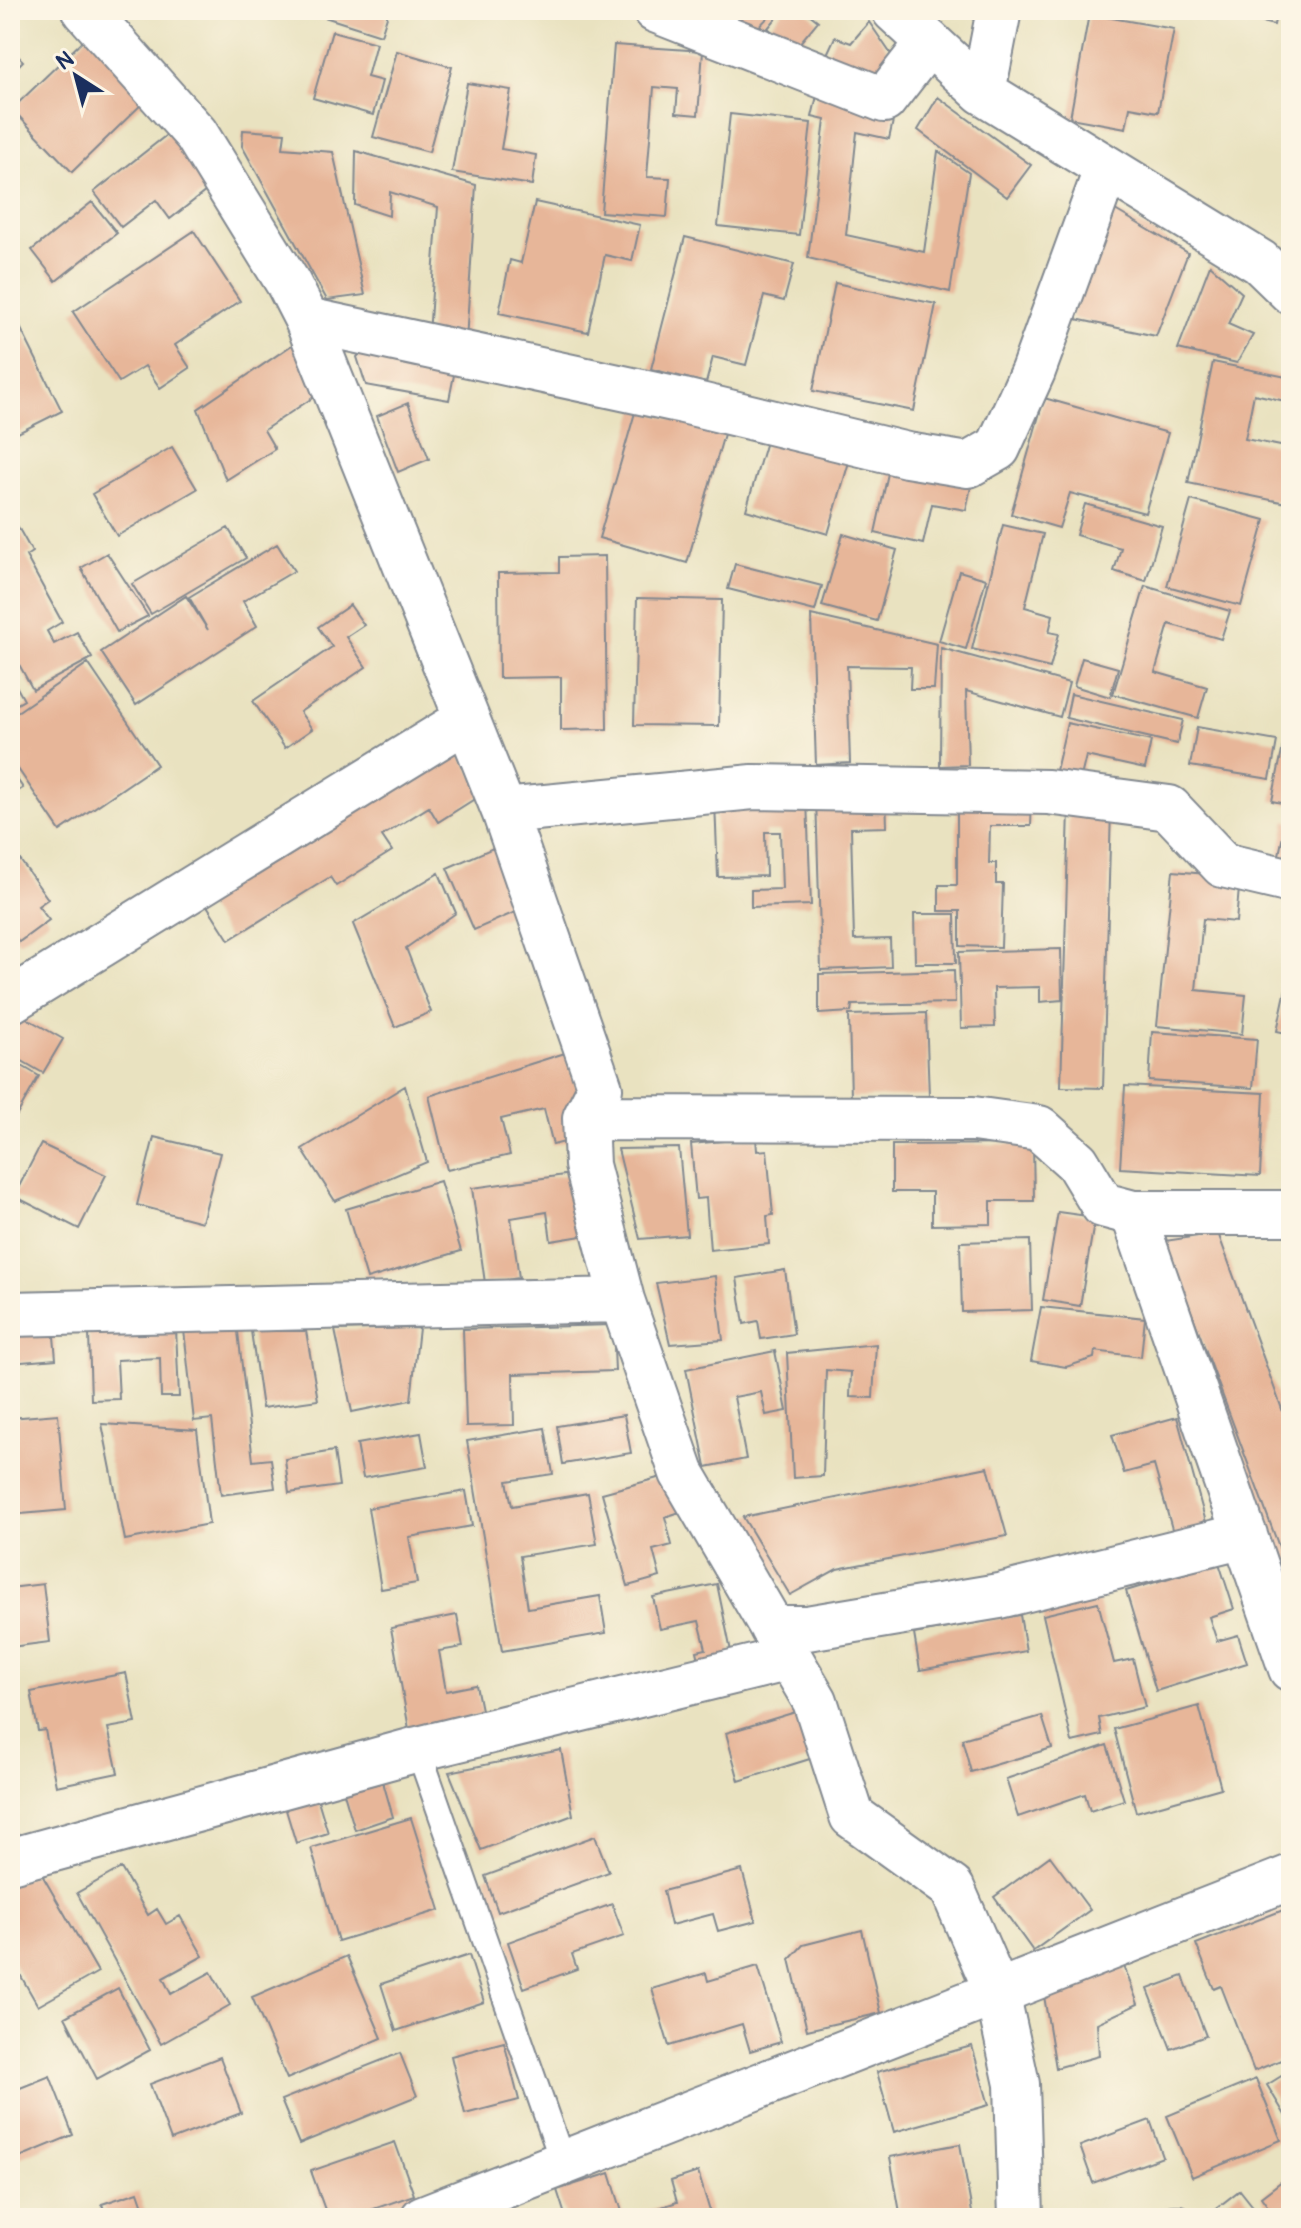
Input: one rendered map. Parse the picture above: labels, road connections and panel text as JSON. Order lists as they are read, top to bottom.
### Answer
{
  "north": "top left"
}
